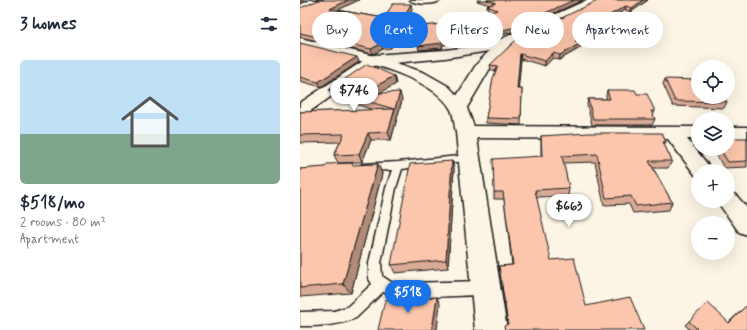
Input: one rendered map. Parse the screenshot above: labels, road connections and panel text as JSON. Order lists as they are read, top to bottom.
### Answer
{
  "page": {
    "heading": "3 homes",
    "chip": [
      "Buy",
      "Rent",
      "Filters",
      "New",
      "Apartment"
    ],
    "list": [
      {
        "name": "$518/mo",
        "note": "2 rooms · 80 m² · Apartment"
      }
    ],
    "map_buttons": ["+", "−"],
    "price": ["$746", "$663", "$518"]
  }
}
